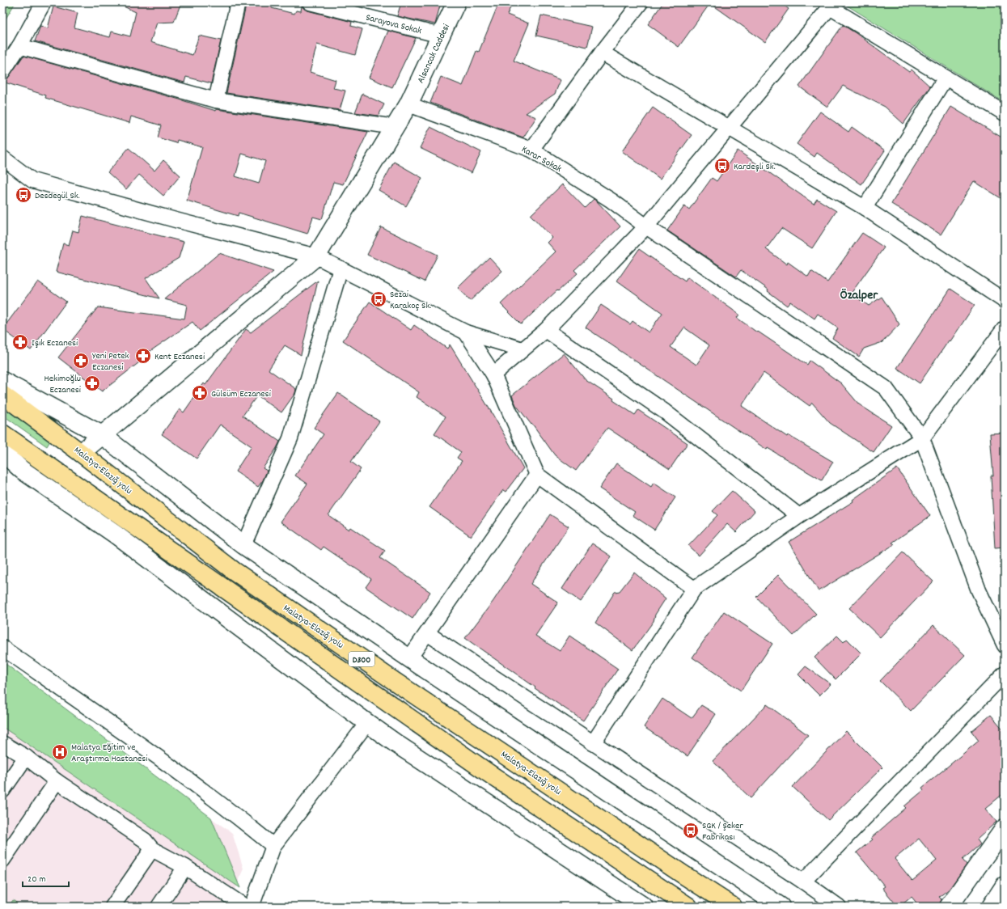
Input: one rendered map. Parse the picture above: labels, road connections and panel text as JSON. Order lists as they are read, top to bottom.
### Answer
{
  "streets": {
    "highway": ["Malatya-Elazığ yolu", "D300"],
    "street": ["Sarayova Sokak", "Alsancak Caddesi", "Karar Sokak"]
  },
  "crossings": [
    ["Sarayova Sokak", "Alsancak Caddesi"],
    ["Alsancak Caddesi", "Karar Sokak"],
    ["Alsancak Caddesi", "Malatya-Elazığ yolu"]
  ],
  "districts": ["Özalper"],
  "places": {
    "bus stop": [
      "Kardeşli Sk.",
      "Desdegül Sk.",
      "Sezai Karakoç Sk.",
      "SGK / Şeker Fabrikası"
    ],
    "pharmacy": [
      "Işık Eczanesi",
      "Kent Eczanesi",
      "Yeni Petek Eczanesi",
      "Hekimoğlu Eczanesi",
      "Gülsüm Eczanesi"
    ],
    "hospital": ["Malatya Eğitim ve Araştırma Hastanesi"]
  },
  "scale_bar": "20 m"
}
